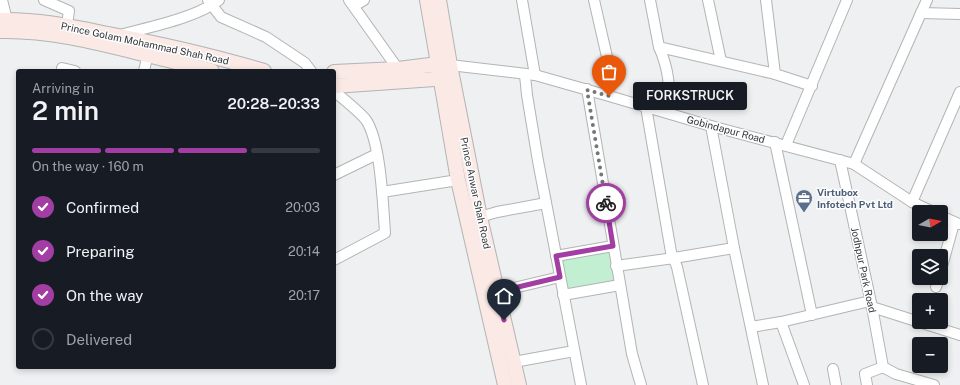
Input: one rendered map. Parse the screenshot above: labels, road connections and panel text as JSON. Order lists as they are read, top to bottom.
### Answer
{
  "streets": {
    "main road": ["Prince Golam Mohammad Shah Road", "Prince Anwar Shah Road"],
    "street": ["Gobindapur Road", "Jodhpur Park Road"]
  },
  "crossings": [
    ["Gobindapur Road", "Prince Anwar Shah Road"],
    ["Gobindapur Road", "Jodhpur Park Road"]
  ],
  "places": {
    "other": ["FORKSTRUCK"],
    "office": ["Virtubox Infotech Pvt Ltd"]
  },
  "north": "right",
  "page": {
    "heading": ["2 min", "Arriving in", "20:28–20:33"],
    "bubble": "FORKSTRUCK",
    "bar": "On the way · 160 m",
    "list": [
      ["Confirmed", "20:03"],
      ["Preparing", "20:14"],
      ["On the way", "20:17"],
      "Delivered"
    ],
    "map_buttons": ["+", "−"]
  }
}
